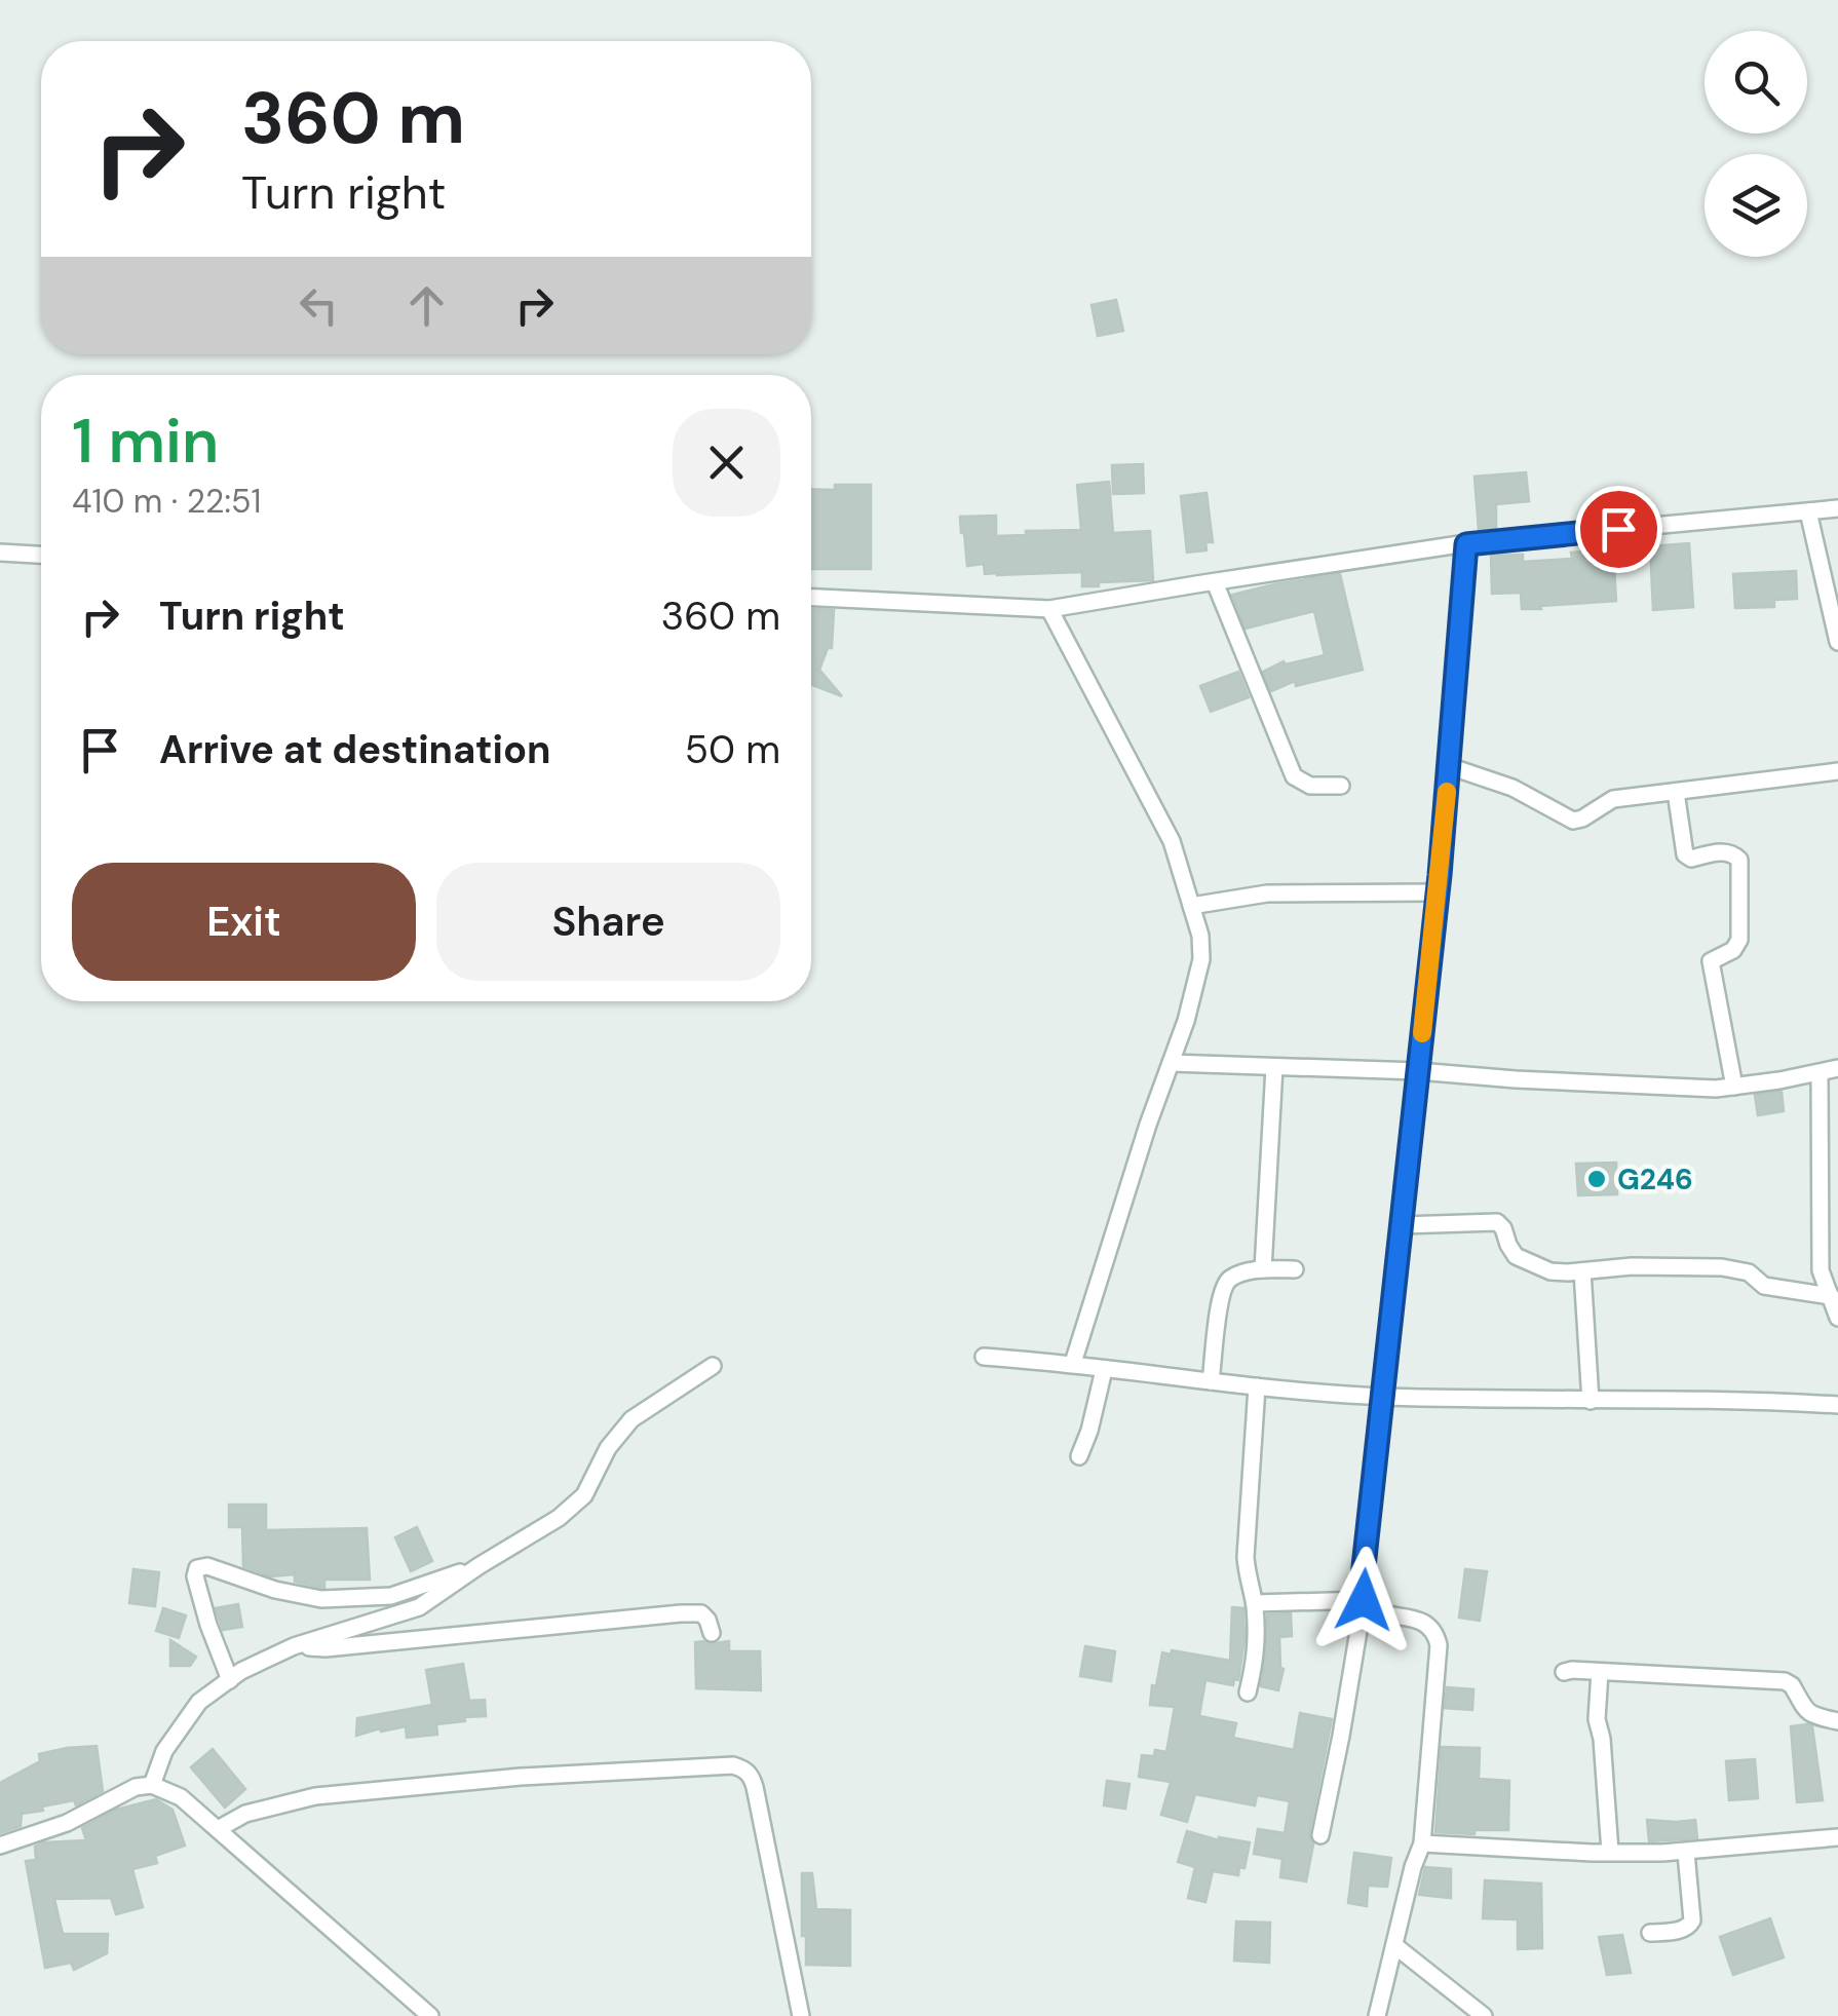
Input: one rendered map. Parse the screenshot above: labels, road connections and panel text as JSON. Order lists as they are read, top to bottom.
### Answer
{
  "places": ["G246"],
  "page": {
    "turn": ["360 m", "Turn right"],
    "heading": ["1 min", "410 m · 22:51"],
    "list": [
      {
        "name": "Turn right",
        "value": "360 m"
      },
      {
        "name": "Arrive at destination",
        "value": "50 m"
      }
    ],
    "buttons": ["Exit", "Share"]
  }
}
